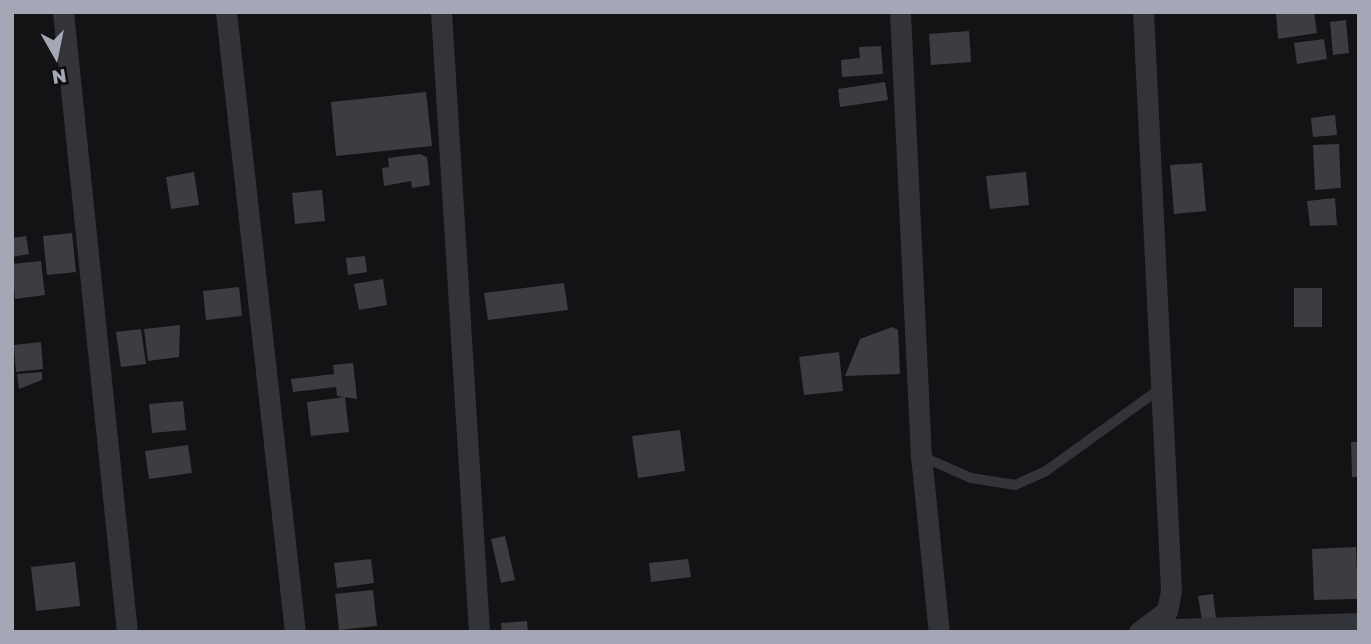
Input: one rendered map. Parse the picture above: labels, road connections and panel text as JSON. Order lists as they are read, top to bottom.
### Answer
{
  "north": "bottom"
}
